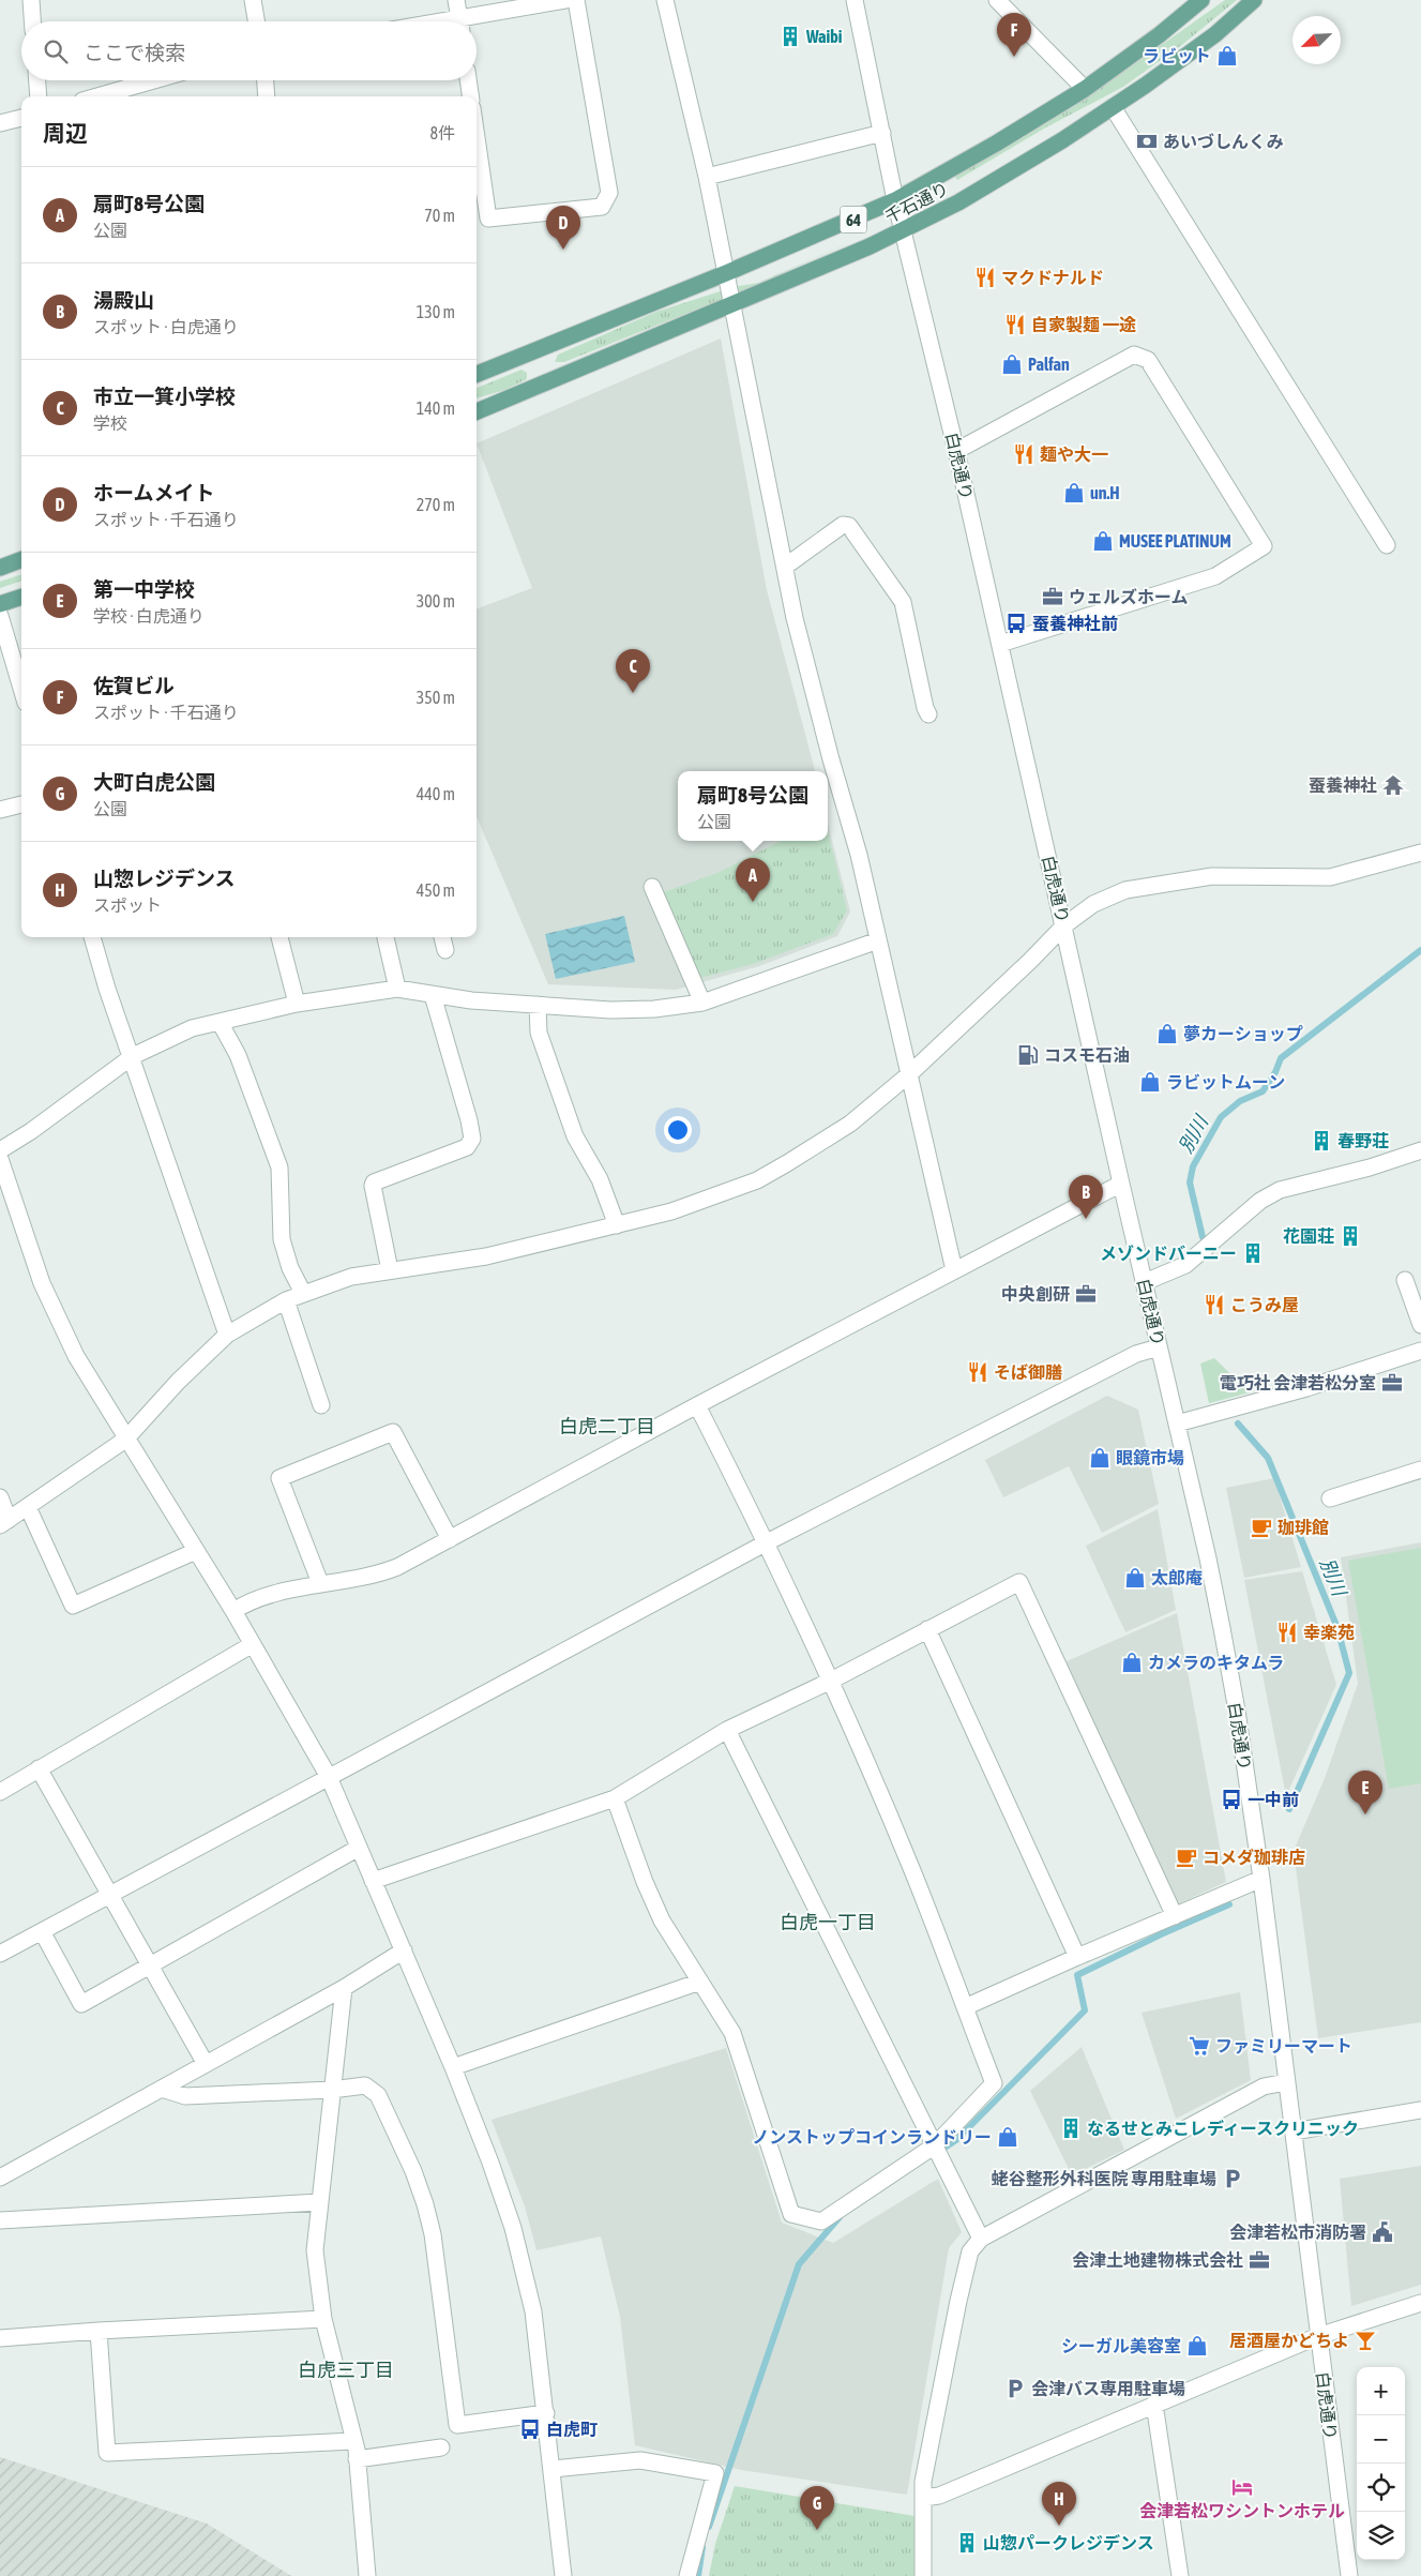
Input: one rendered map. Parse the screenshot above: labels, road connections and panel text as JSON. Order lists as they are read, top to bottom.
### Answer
{
  "streets": {
    "main road": ["千石通り", "64"],
    "street": ["白虎通り"]
  },
  "crossings": [
    ["千石通り", "白虎通り"]
  ],
  "districts": ["白虎二丁目", "白虎一丁目", "白虎三丁目"],
  "water": ["別川"],
  "places": {
    "building": [
      "Waibi",
      "春野荘",
      "花園荘",
      "メゾンドバーニー",
      "なるせとみこレディースクリニック",
      "山惣パークレジデンス"
    ],
    "shop": [
      "ラビット",
      "Palfan",
      "un.H",
      "MUSEE PLATINUM",
      "夢カーショップ",
      "ラビットムーン",
      "眼鏡市場",
      "太郎庵",
      "カメラのキタムラ",
      "ノンストップコインランドリー",
      "シーガル美容室"
    ],
    "bank": ["あいづしんくみ"],
    "restaurant": [
      "マクドナルド",
      "自家製麺 一途",
      "麺や大一",
      "こうみ屋",
      "そば御膳",
      "幸楽苑"
    ],
    "office": [
      "ウェルズホーム",
      "中央創研",
      "電巧社 会津若松分室",
      "会津土地建物株式会社"
    ],
    "bus stop": ["蚕養神社前", "一中前", "白虎町"],
    "temple": ["蚕養神社"],
    "fuel station": ["コスモ石油"],
    "cafe": ["珈琲館", "コメダ珈琲店"],
    "supermarket": ["ファミリーマート"],
    "parking": ["蛯谷整形外科医院 専用駐車場", "会津バス専用駐車場"],
    "public building": ["会津若松市消防署"],
    "bar": ["居酒屋かどちよ"],
    "hotel": ["会津若松ワシントンホテル"]
  },
  "north": "bottom left",
  "page": {
    "pins": [
      "F",
      "D",
      "C",
      "A",
      "B",
      "E",
      "H",
      "G"
    ],
    "search": "ここで検索",
    "heading": ["周辺", "8件"],
    "list": [
      {
        "mark": "A",
        "name": "扇町8号公園",
        "note": "公園",
        "value": "70 m"
      },
      {
        "mark": "B",
        "name": "湯殿山",
        "note": "スポット · 白虎通り",
        "value": "130 m"
      },
      {
        "mark": "C",
        "name": "市立一箕小学校",
        "note": "学校",
        "value": "140 m"
      },
      {
        "mark": "D",
        "name": "ホームメイト",
        "note": "スポット · 千石通り",
        "value": "270 m"
      },
      {
        "mark": "E",
        "name": "第一中学校",
        "note": "学校 · 白虎通り",
        "value": "300 m"
      },
      {
        "mark": "F",
        "name": "佐賀ビル",
        "note": "スポット · 千石通り",
        "value": "350 m"
      },
      {
        "mark": "G",
        "name": "大町白虎公園",
        "note": "公園",
        "value": "440 m"
      },
      {
        "mark": "H",
        "name": "山惣レジデンス",
        "note": "スポット",
        "value": "450 m"
      }
    ],
    "popup": ["扇町8号公園", "公園"],
    "map_buttons": ["+", "−"]
  }
}
